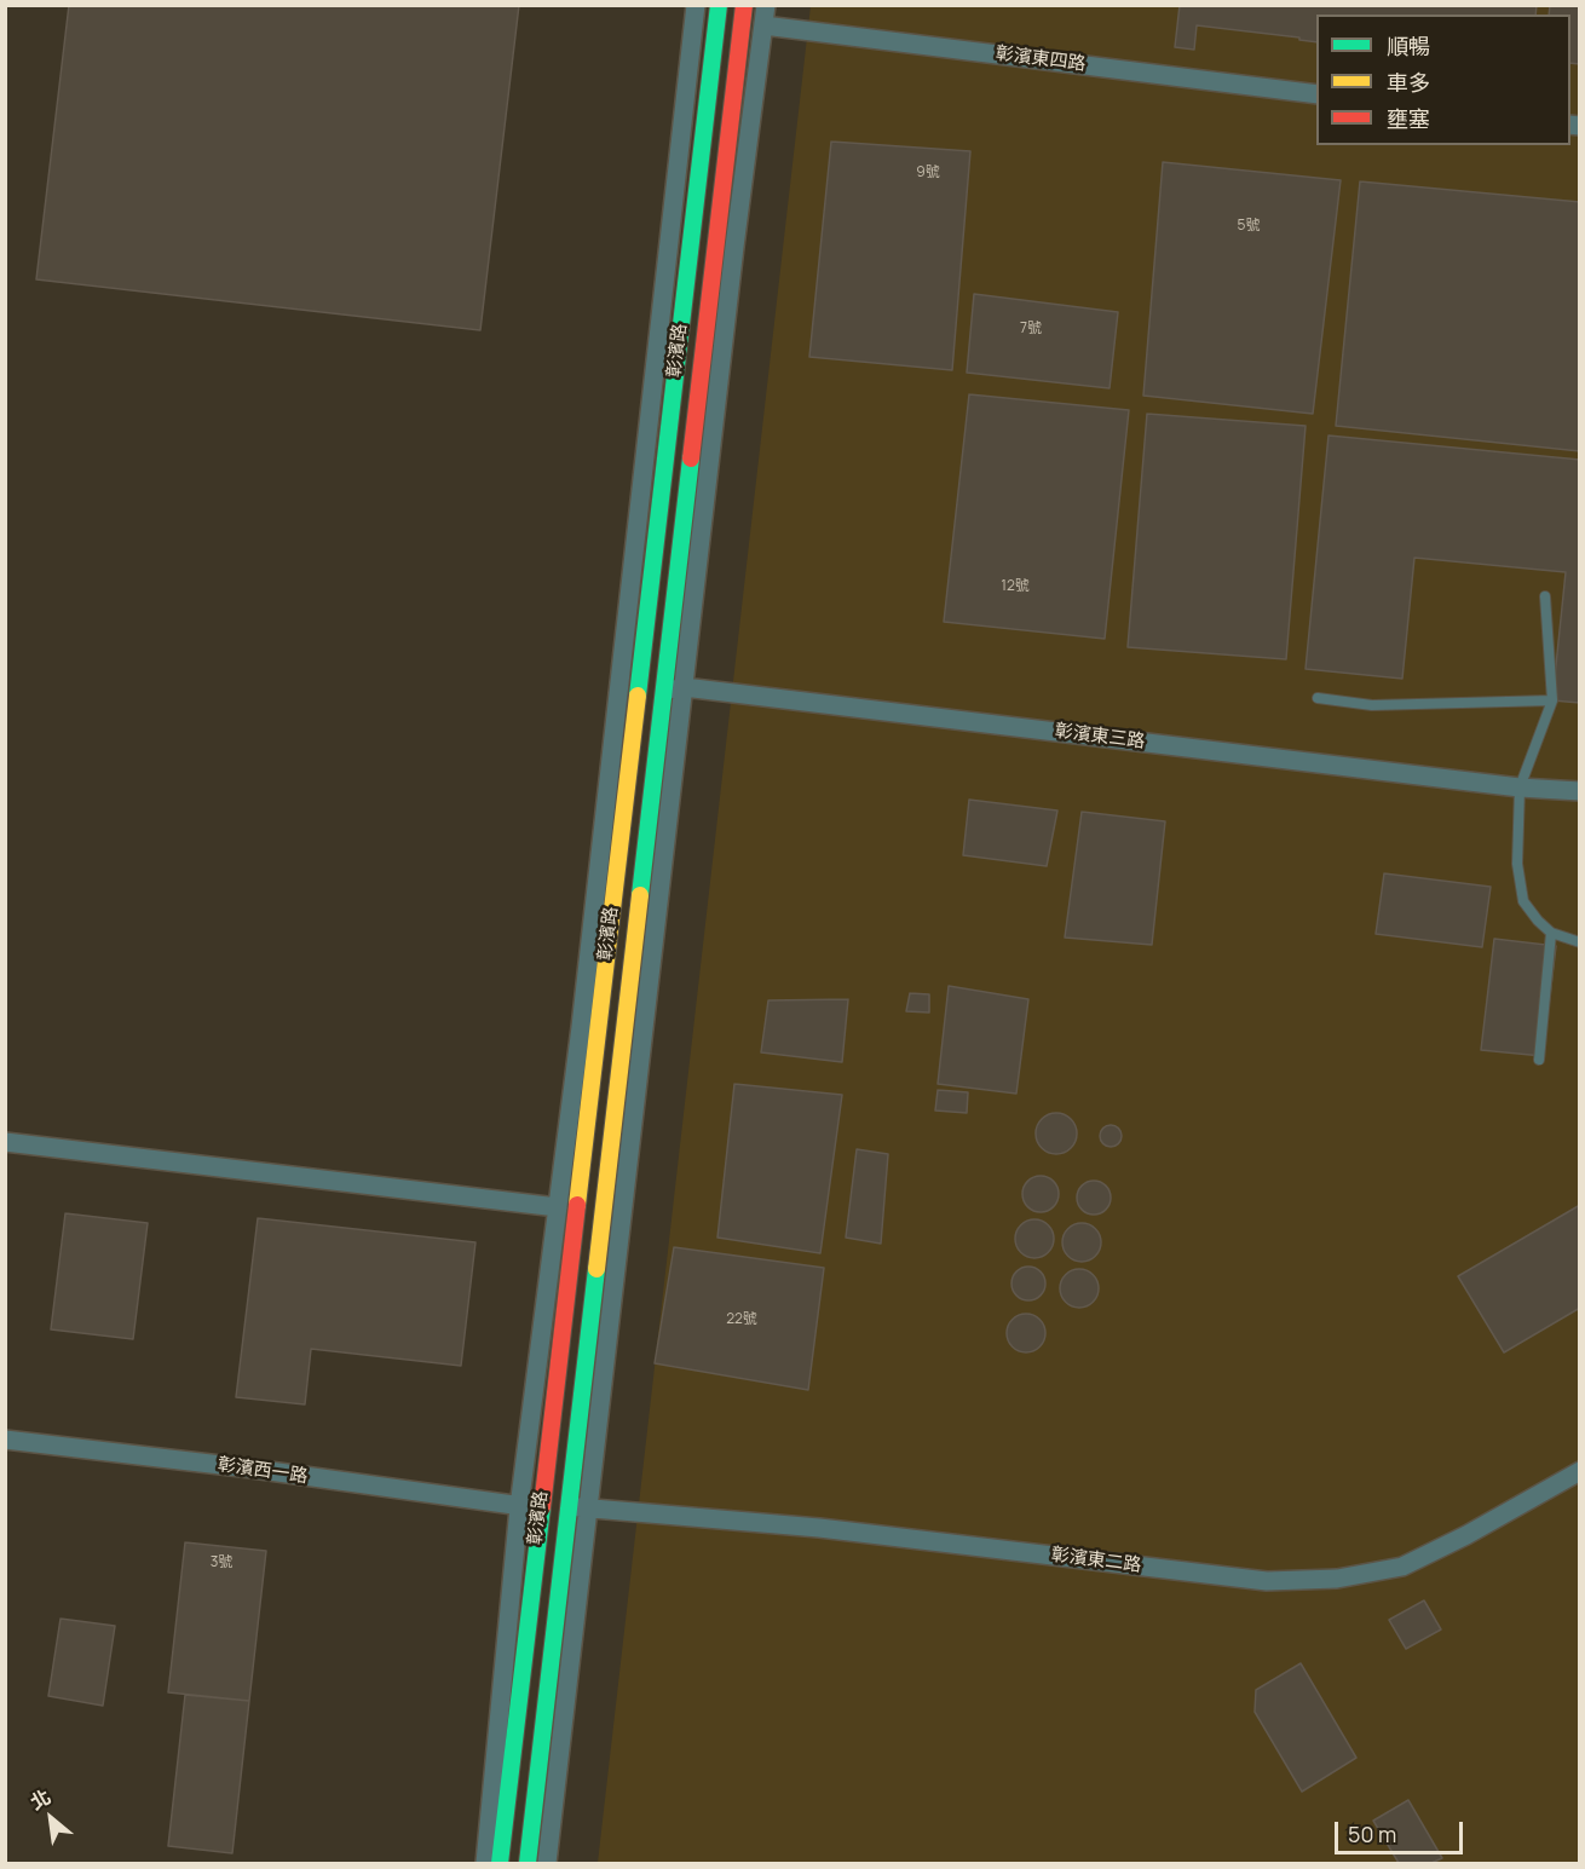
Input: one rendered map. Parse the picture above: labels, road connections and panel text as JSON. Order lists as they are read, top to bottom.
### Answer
{
  "streets": {
    "street": [
      "彰濱東四路",
      "彰濱路",
      "彰濱東三路",
      "彰濱西一路",
      "彰濱東二路"
    ]
  },
  "crossings": [
    ["彰濱東四路", "彰濱路"],
    ["彰濱路", "彰濱東三路"],
    ["彰濱路", "彰濱西一路"],
    ["彰濱路", "彰濱東二路"],
    ["彰濱西一路", "彰濱東二路"]
  ],
  "house_numbers": [
    "9號",
    "5號",
    "7號",
    "12號",
    "22號",
    "3號"
  ],
  "legend": ["順暢", "車多", "壅塞"],
  "scale_bar": "50 m",
  "north": "top left"
}
